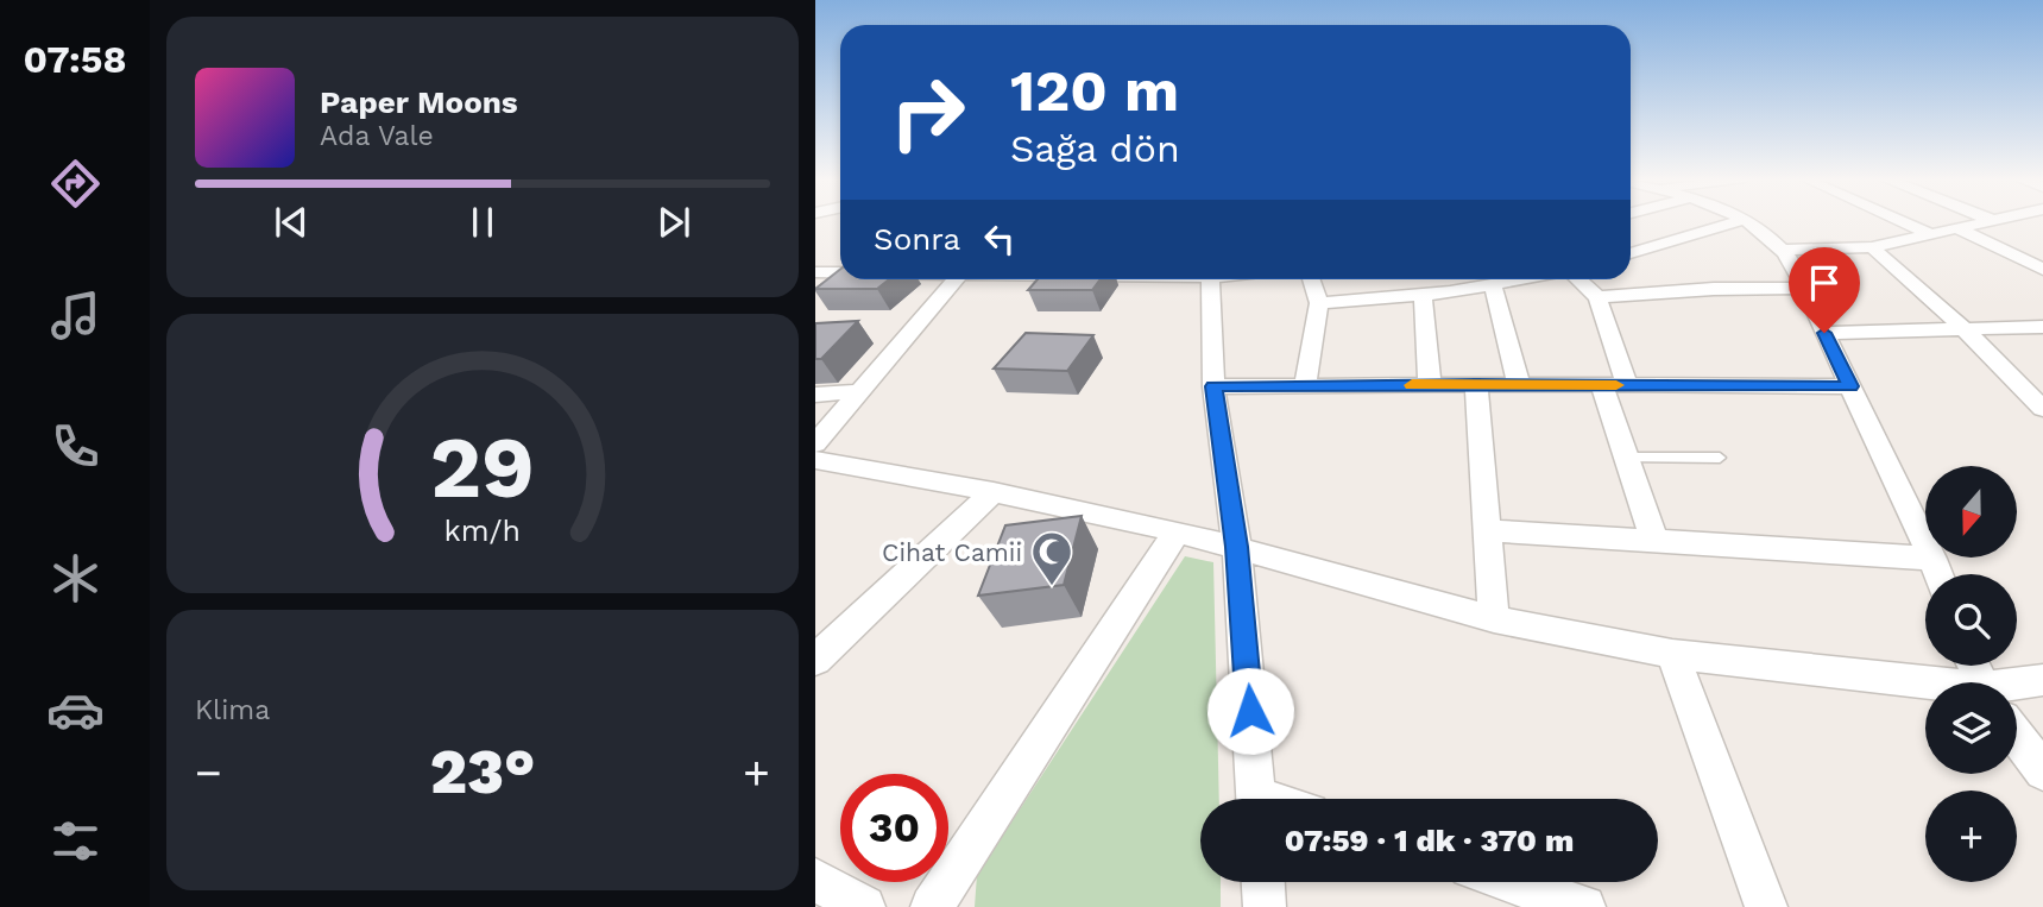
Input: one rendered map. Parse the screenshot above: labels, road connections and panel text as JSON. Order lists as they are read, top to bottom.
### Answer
{
  "places": {
    "mosque": ["Cihat Camii"]
  },
  "north": "bottom",
  "page": {
    "tabs": "07:58",
    "turn": ["120 m", "Sağa dön"],
    "song": ["Paper Moons", "Ada Vale"],
    "then": "Sonra",
    "map_buttons": "+",
    "tile": "Klima",
    "heat": ["−", "23°", "+"],
    "limit": "30",
    "trip": "07:59 · 1 dk · 370 m",
    "gauge": ["29", "km/h"]
  }
}
